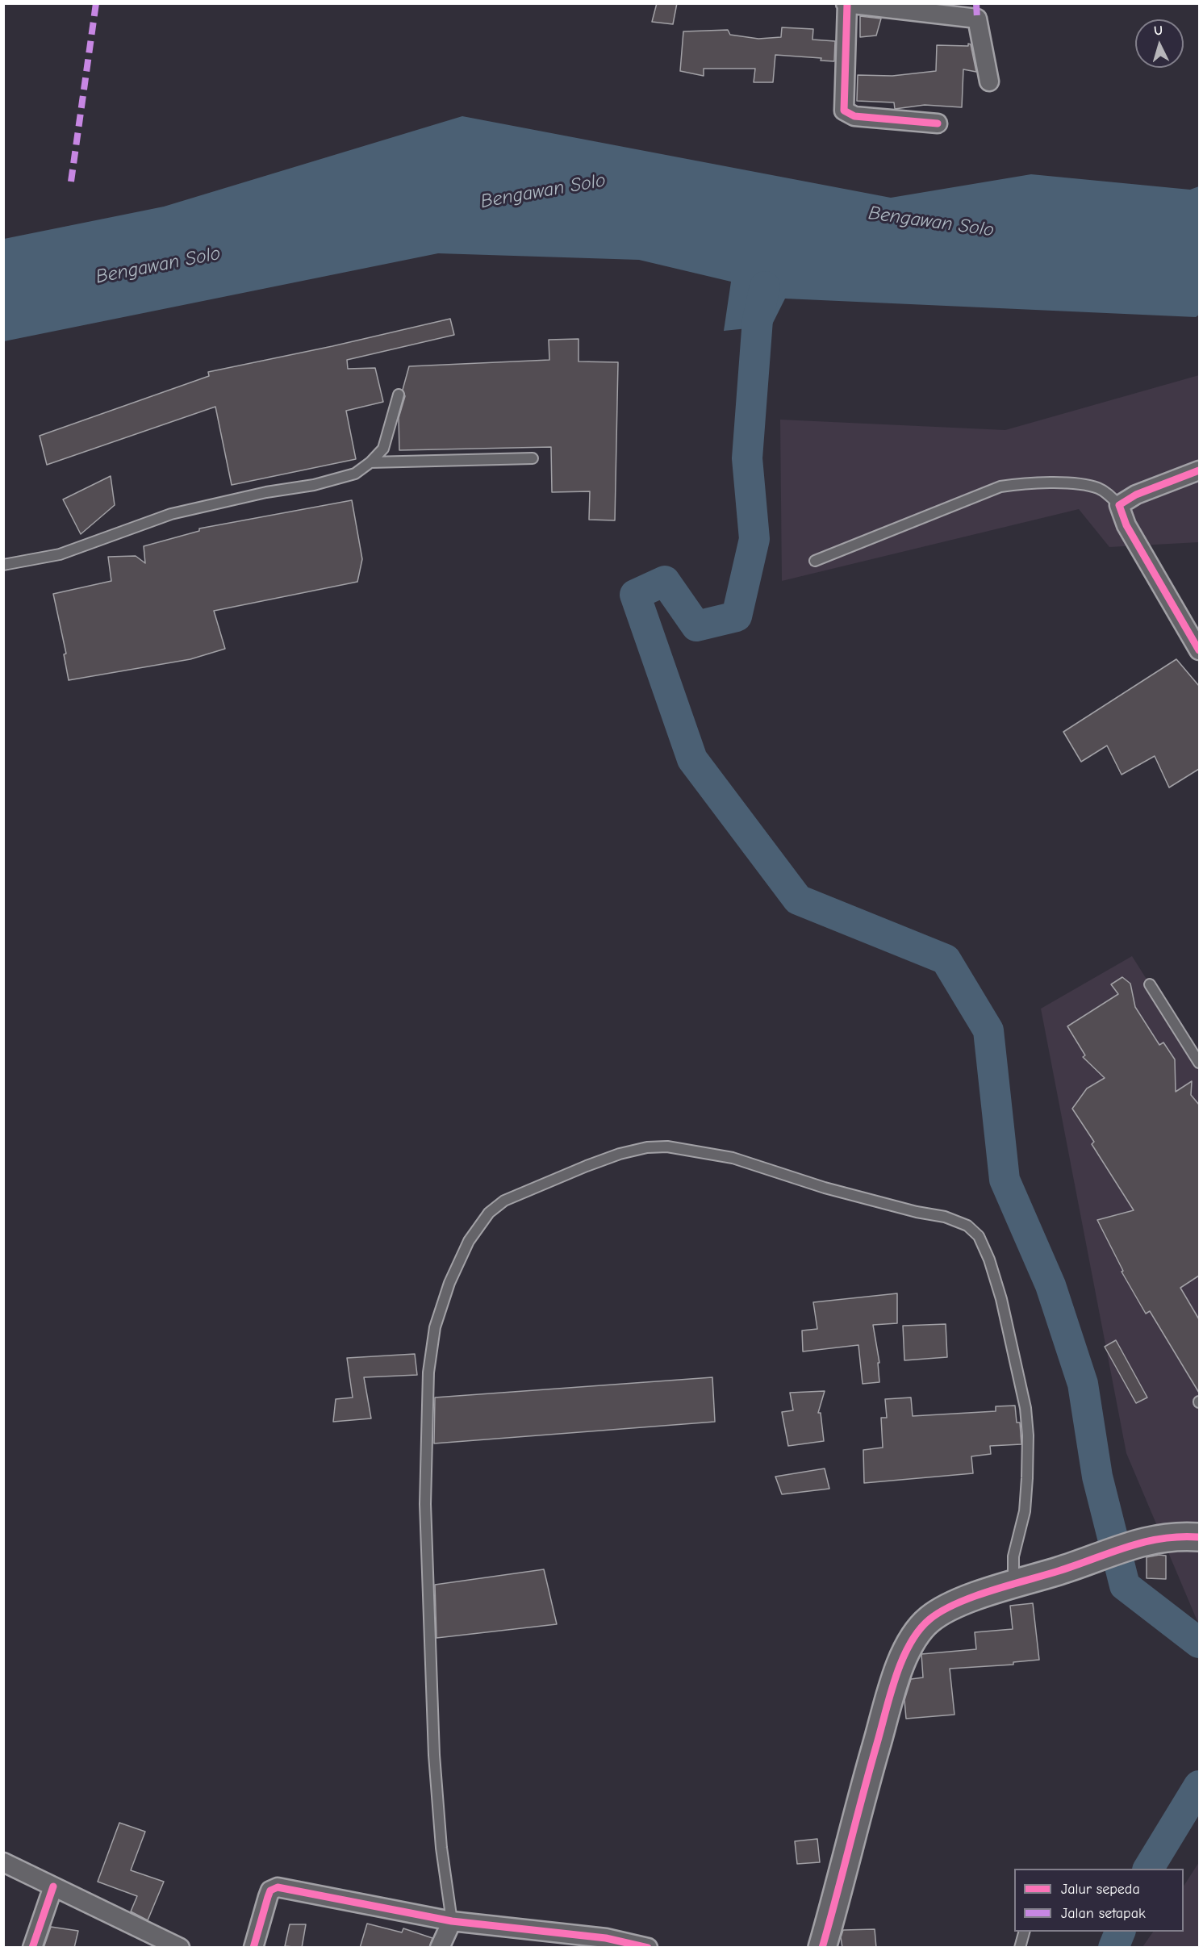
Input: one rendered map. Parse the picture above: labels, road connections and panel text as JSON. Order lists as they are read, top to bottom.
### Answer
{
  "water": ["Bengawan Solo"],
  "legend": ["Jalur sepeda", "Jalan setapak"],
  "north": "top"
}
